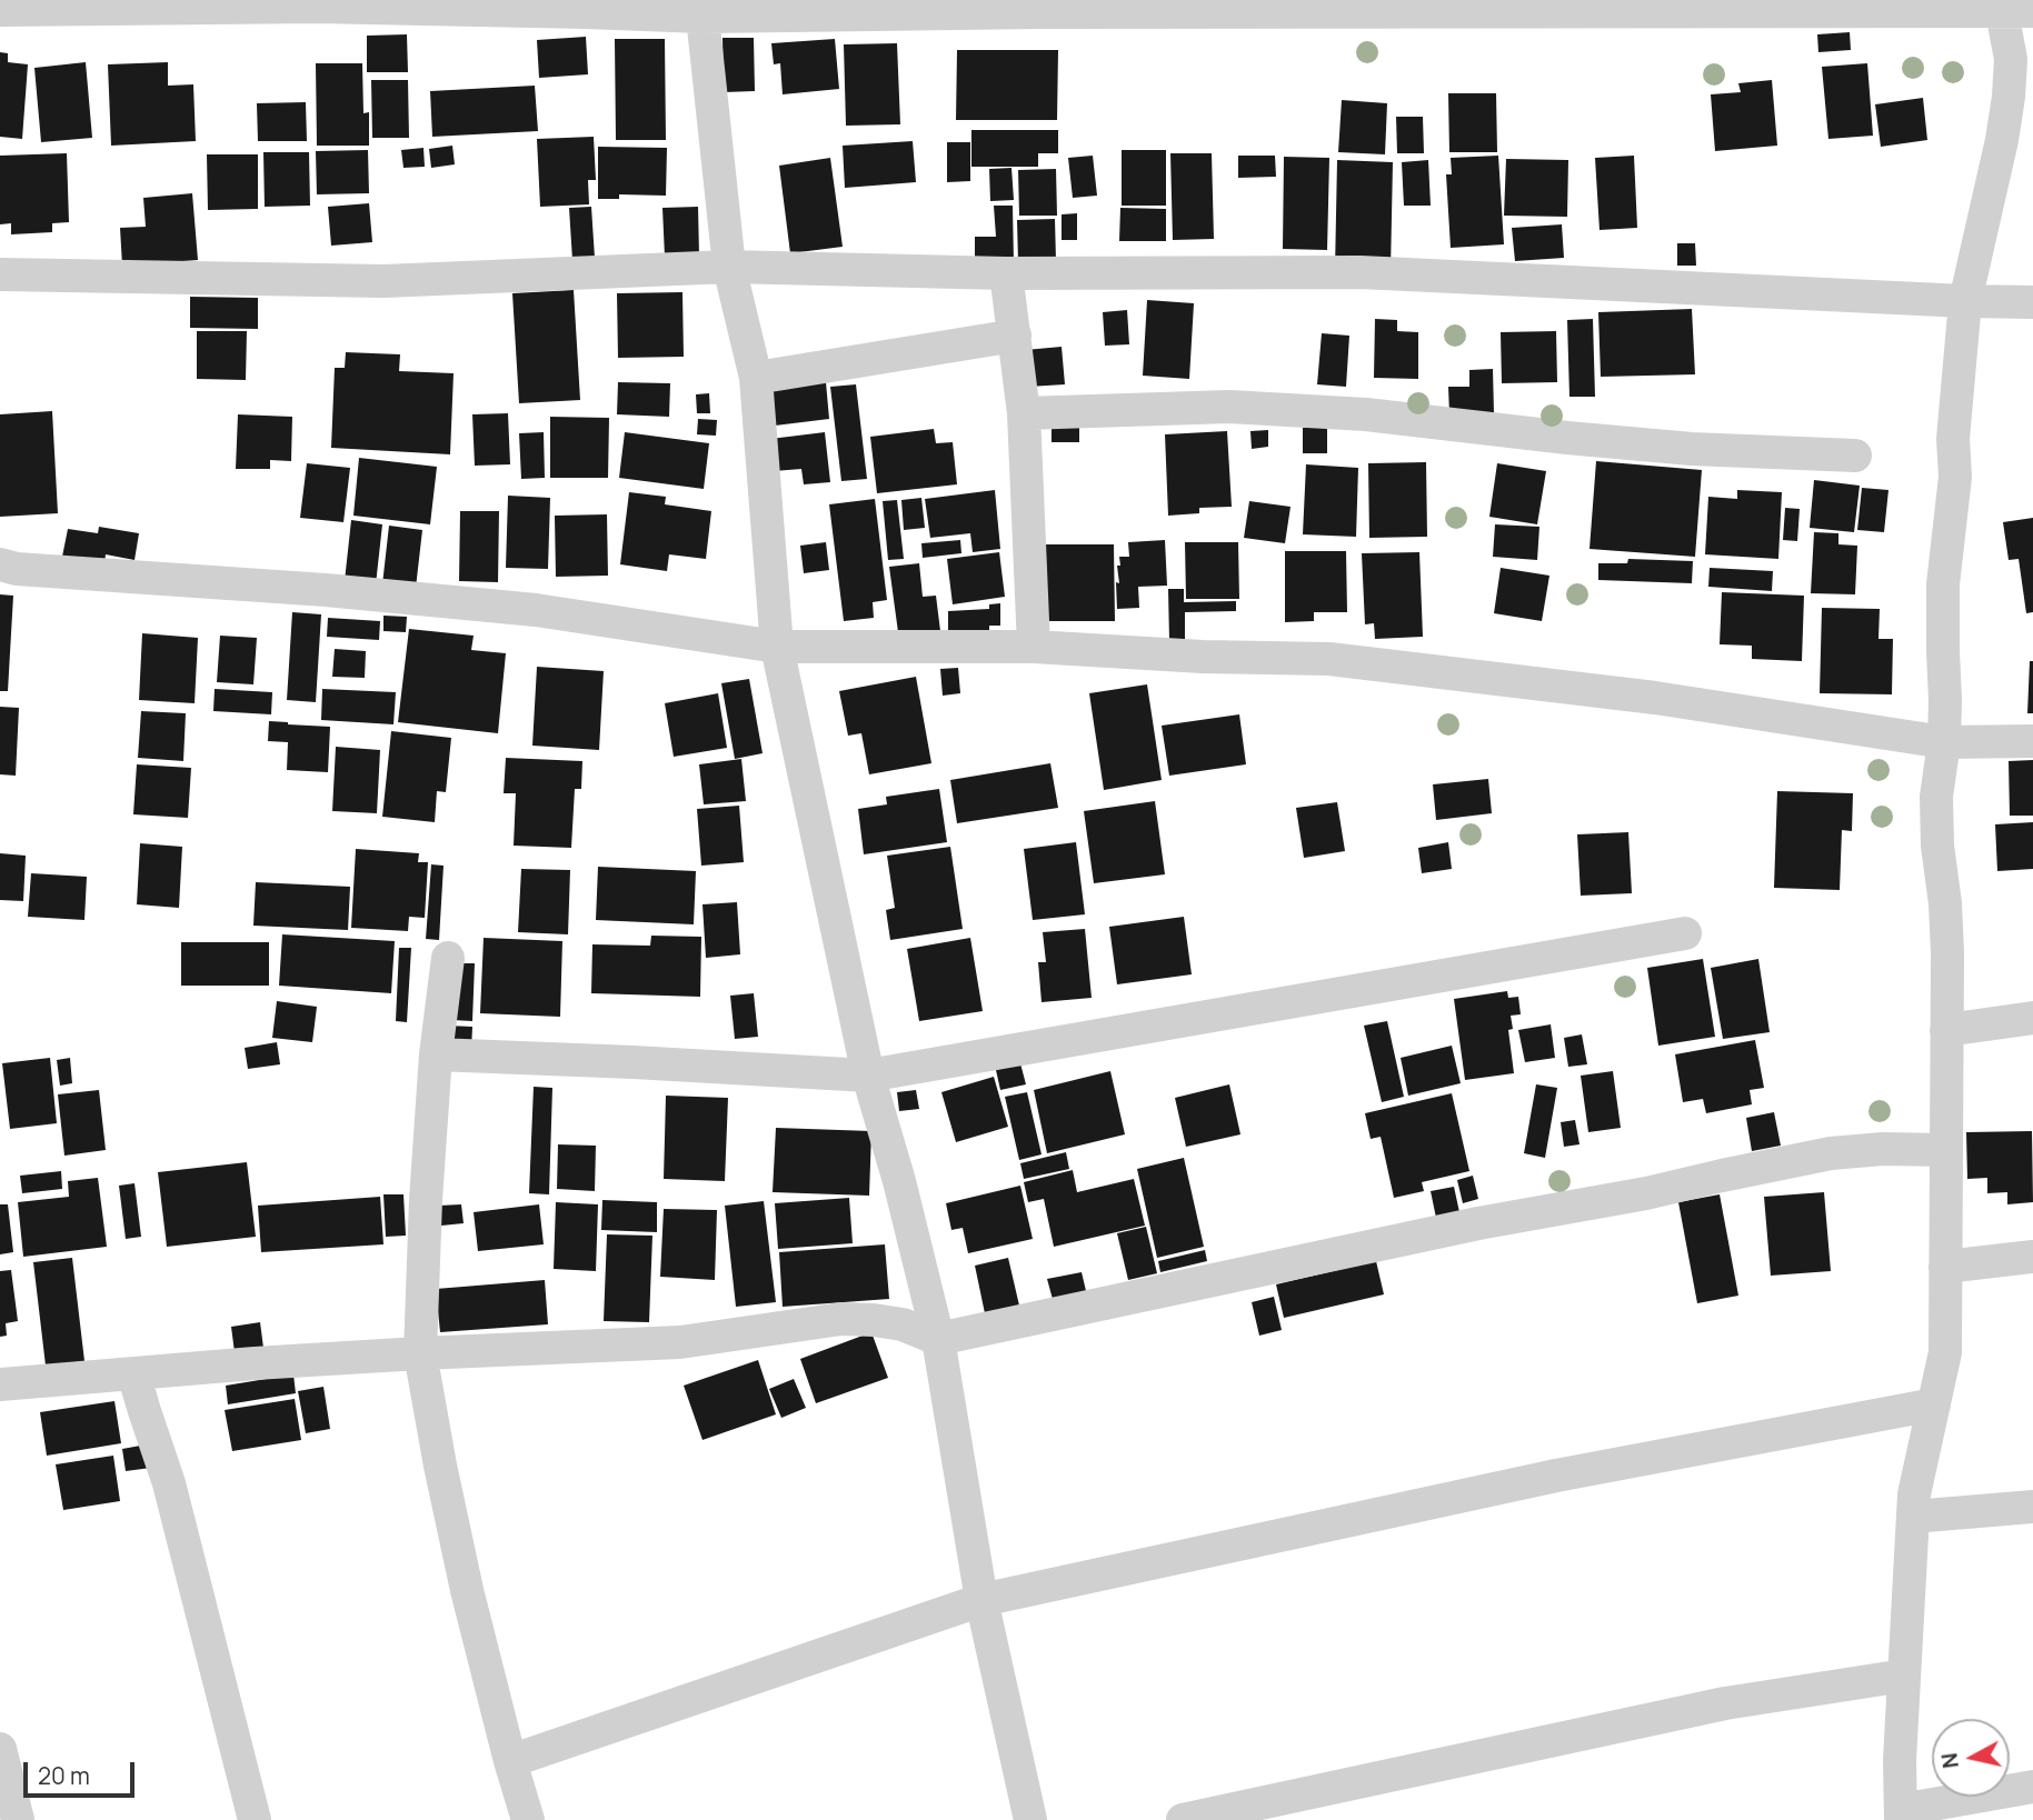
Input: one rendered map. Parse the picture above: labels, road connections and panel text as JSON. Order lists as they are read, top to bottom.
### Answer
{
  "scale_bar": "20 m",
  "north": "left"
}
